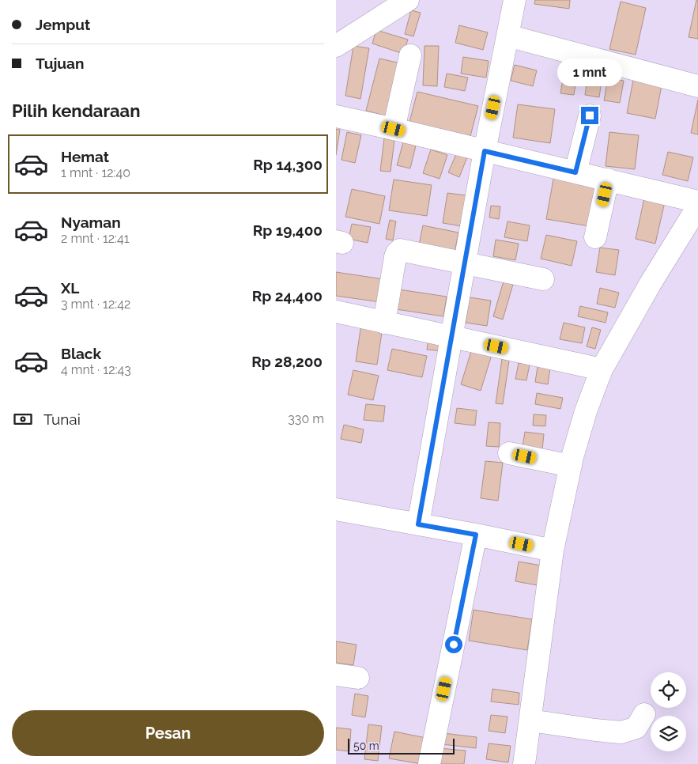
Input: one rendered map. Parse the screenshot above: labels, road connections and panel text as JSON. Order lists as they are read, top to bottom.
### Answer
{
  "scale_bar": "50 m",
  "page": {
    "banner": ["Jemput", "Tujuan"],
    "bubble": "1 mnt",
    "heading": "Pilih kendaraan",
    "list": [
      {
        "name": "Hemat",
        "note": "1 mnt · 12:40",
        "value": "Rp 14,300"
      },
      {
        "name": "Nyaman",
        "note": "2 mnt · 12:41",
        "value": "Rp 19,400"
      },
      {
        "name": "XL",
        "note": "3 mnt · 12:42",
        "value": "Rp 24,400"
      },
      {
        "name": "Black",
        "note": "4 mnt · 12:43",
        "value": "Rp 28,200"
      }
    ],
    "pay": ["Tunai", "330 m"],
    "buttons": "Pesan",
    "scale": "50 m"
  }
}
